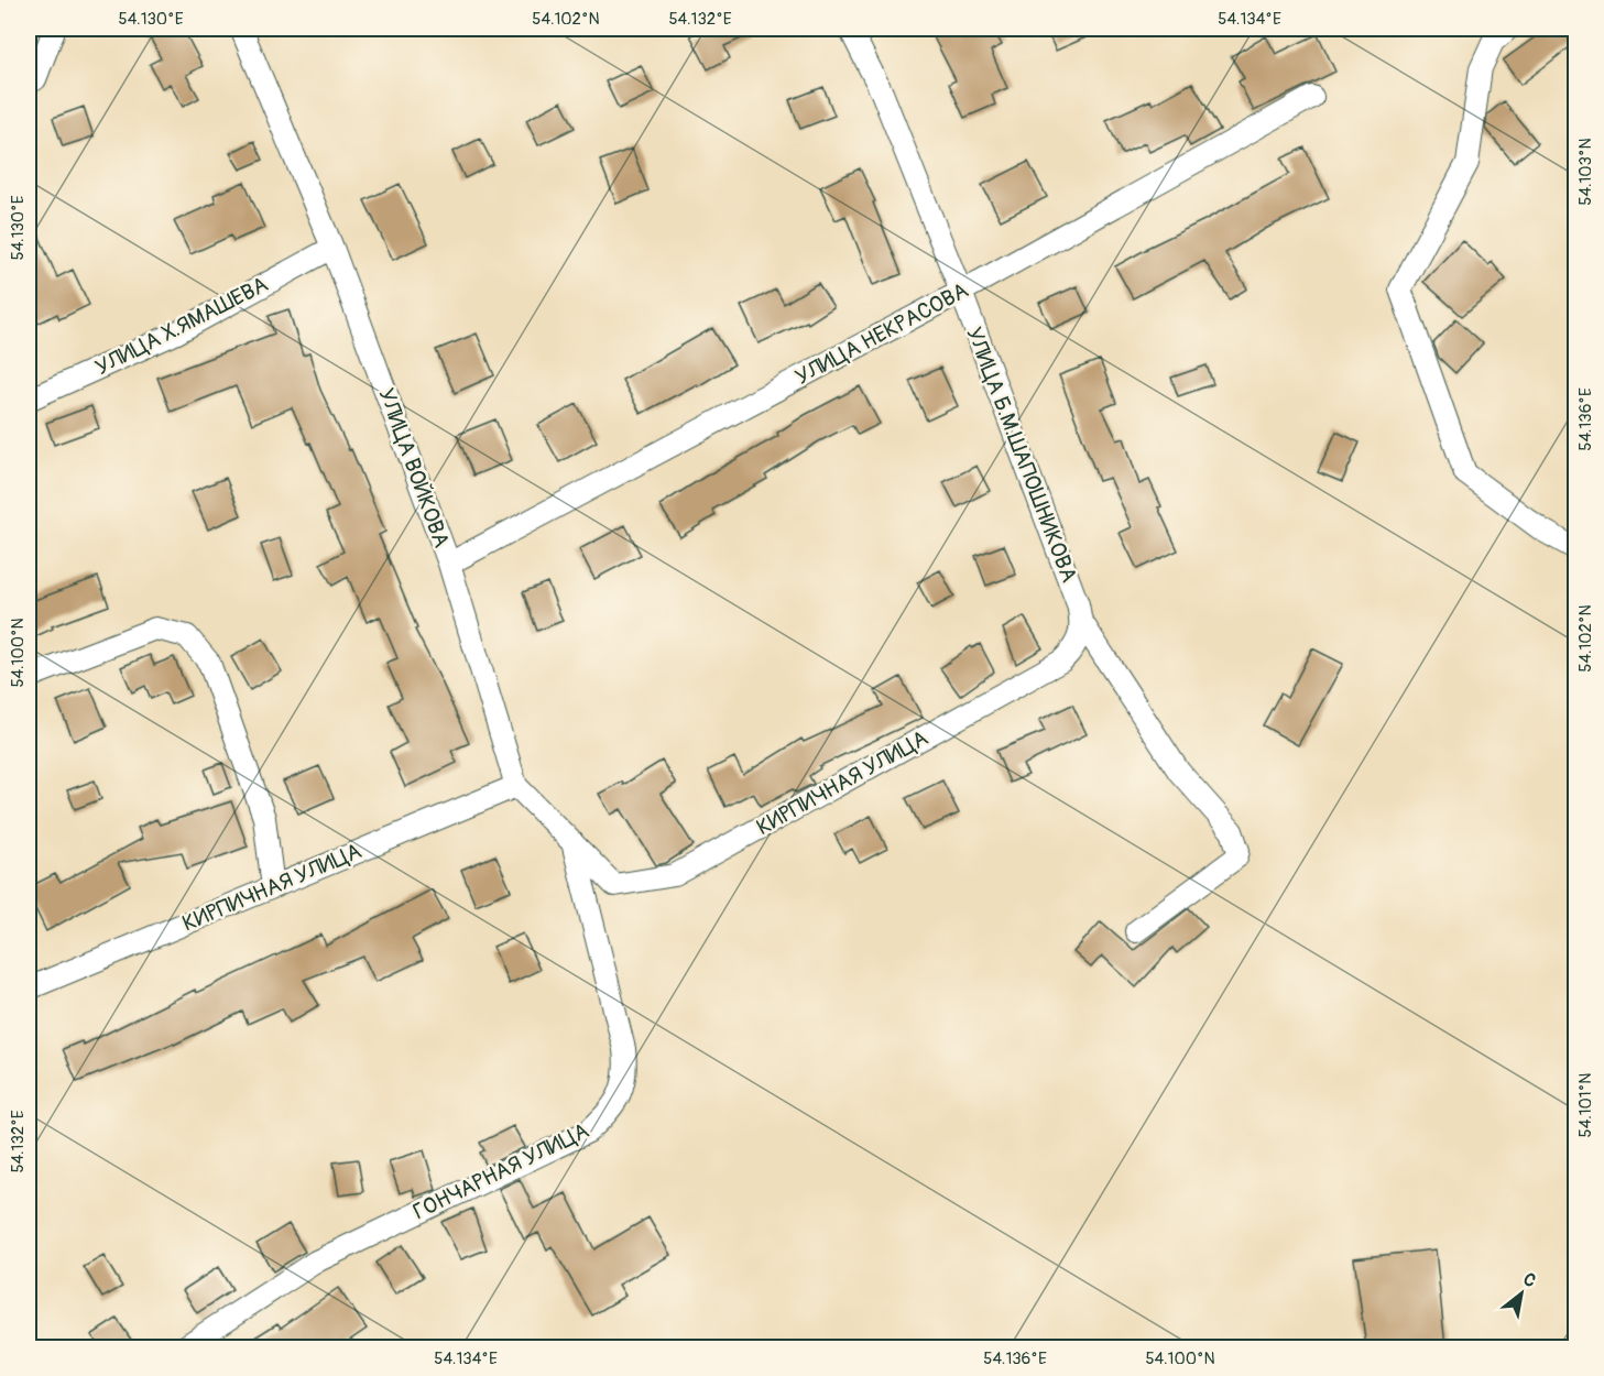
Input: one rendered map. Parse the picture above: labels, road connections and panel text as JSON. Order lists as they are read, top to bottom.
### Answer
{
  "streets": {
    "street": [
      "УЛИЦА Х.ЯМАШЕВА",
      "УЛИЦА НЕКРАСОВА",
      "УЛИЦА Б.М.ШАПОШНИКОВА",
      "УЛИЦА ВОЙКОВА",
      "КИРПИЧНАЯ УЛИЦА",
      "ГОНЧАРНАЯ УЛИЦА"
    ]
  },
  "crossings": [
    ["УЛИЦА Х.ЯМАШЕВА", "УЛИЦА ВОЙКОВА"],
    ["УЛИЦА НЕКРАСОВА", "УЛИЦА Б.М.ШАПОШНИКОВА"],
    ["УЛИЦА НЕКРАСОВА", "УЛИЦА ВОЙКОВА"],
    ["УЛИЦА Б.М.ШАПОШНИКОВА", "КИРПИЧНАЯ УЛИЦА"],
    ["УЛИЦА ВОЙКОВА", "КИРПИЧНАЯ УЛИЦА"],
    ["УЛИЦА ВОЙКОВА", "ГОНЧАРНАЯ УЛИЦА"]
  ],
  "north": "top right",
  "coordinates": [
    "54.130°E",
    "54.102°N",
    "54.132°E",
    "54.134°E",
    "54.103°N",
    "54.136°E",
    "54.100°N",
    "54.101°N"
  ]
}
